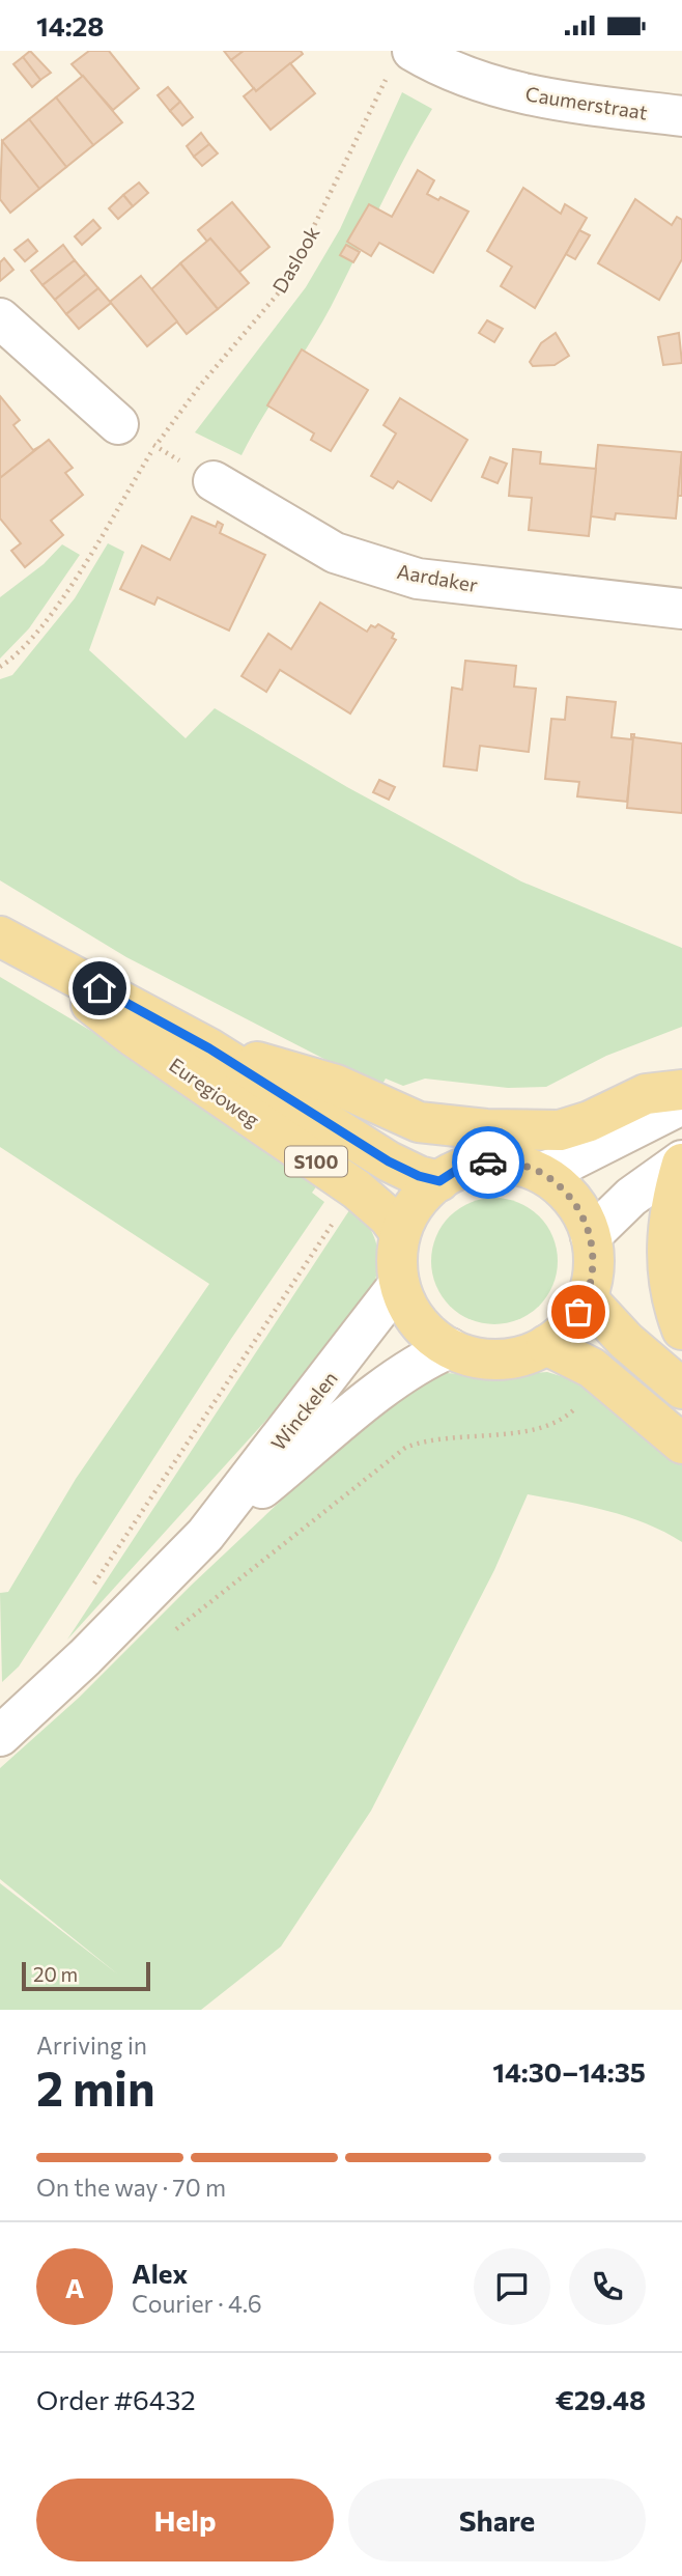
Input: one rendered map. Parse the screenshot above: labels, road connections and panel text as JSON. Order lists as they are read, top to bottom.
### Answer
{
  "streets": {
    "main road": ["Euregioweg", "S100"],
    "street": ["Caumerstraat", "Aardaker", "Winckelen"],
    "path": ["Daslook"]
  },
  "crossings": [
    ["Caumerstraat", "Daslook"],
    ["Euregioweg", "Winckelen"]
  ],
  "scale_bar": "20 m",
  "page": {
    "status": "14:28",
    "scale": "20 m",
    "heading": ["2 min", "Arriving in", "14:30–14:35"],
    "panel": [
      "Alex",
      "Courier · 4.6",
      "Order #6432",
      "€29.48"
    ],
    "bar": "On the way · 70 m",
    "round": "A",
    "buttons": ["Help", "Share"]
  }
}
